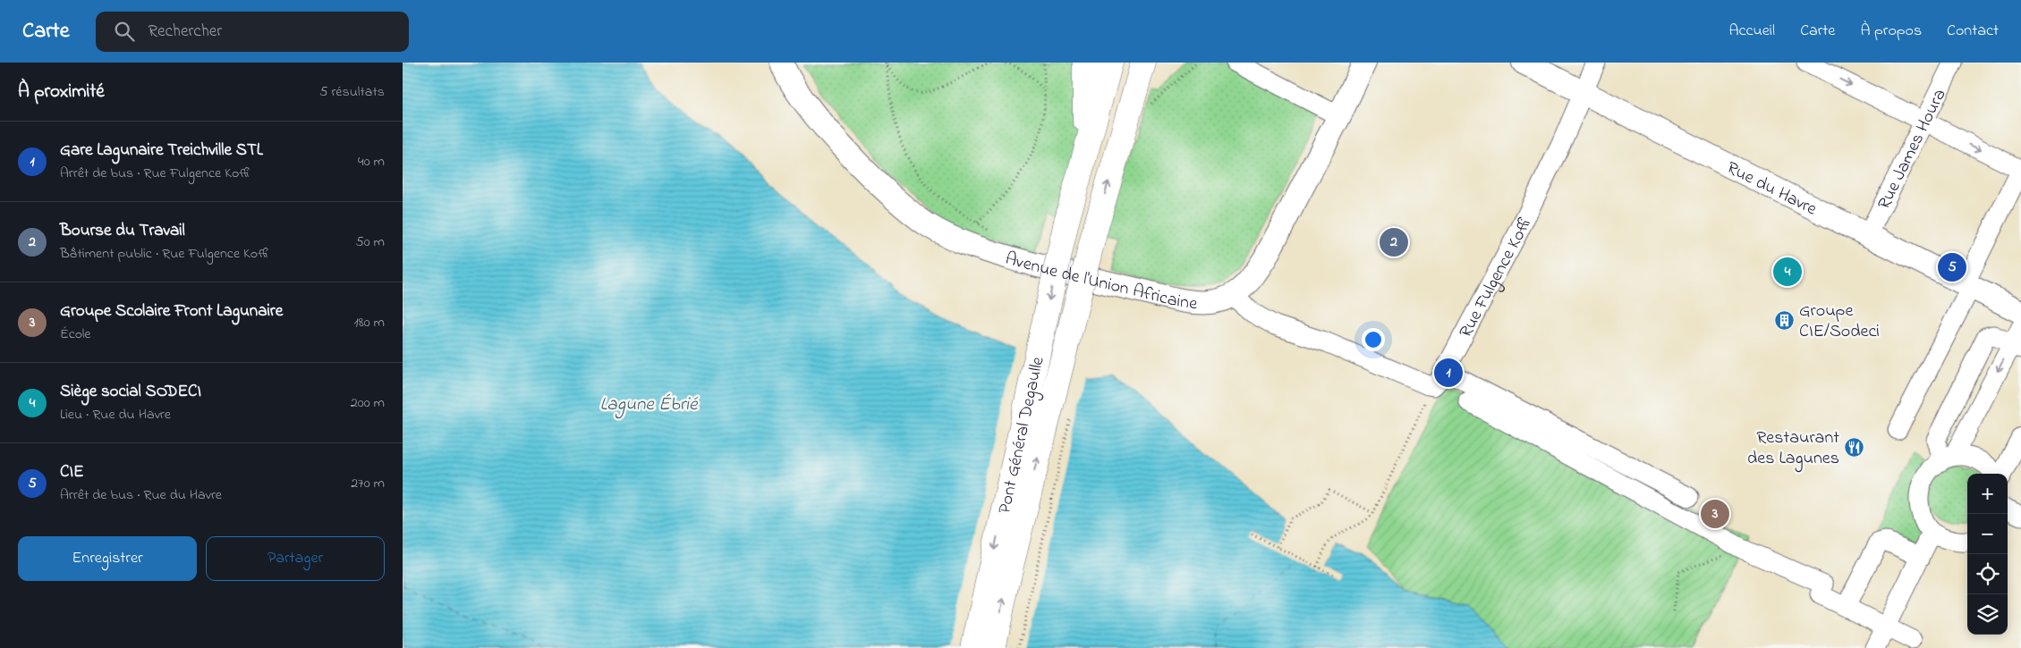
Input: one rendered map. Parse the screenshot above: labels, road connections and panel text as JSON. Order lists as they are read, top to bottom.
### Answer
{
  "streets": {
    "highway": ["Pont Général Degaulle"],
    "main road": ["Rue du Havre", "Avenue de l'Union Africaine"],
    "street": ["Rue James Houra", "Rue Fulgence Koffi"]
  },
  "crossings": [
    ["Rue James Houra", "Rue du Havre"],
    ["Rue du Havre", "Rue Fulgence Koffi"]
  ],
  "water": ["Lagune Ébrié"],
  "places": {
    "building": ["Groupe CIE/Sodeci"],
    "restaurant": ["Restaurant des Lagunes"]
  },
  "page": {
    "header": "Carte",
    "search": "Rechercher",
    "nav": [
      "Accueil",
      "Carte",
      "À propos",
      "Contact"
    ],
    "heading": ["À proximité", "5 résultats"],
    "list": [
      {
        "mark": "1",
        "name": "Gare Lagunaire Treichville STL",
        "note": "Arrêt de bus · Rue Fulgence Koffi",
        "value": "40 m"
      },
      {
        "mark": "2",
        "name": "Bourse du Travail",
        "note": "Bâtiment public · Rue Fulgence Koffi",
        "value": "50 m"
      },
      {
        "mark": "3",
        "name": "Groupe Scolaire Front Lagunaire",
        "note": "École",
        "value": "180 m"
      },
      {
        "mark": "4",
        "name": "Siège social SODECI",
        "note": "Lieu · Rue du Havre",
        "value": "200 m"
      },
      {
        "mark": "5",
        "name": "CIE",
        "note": "Arrêt de bus · Rue du Havre",
        "value": "270 m"
      }
    ],
    "pins": [
      "2",
      "5",
      "4",
      "1",
      "3"
    ],
    "map_buttons": ["+", "−"],
    "buttons": ["Enregistrer", "Partager"]
  }
}
